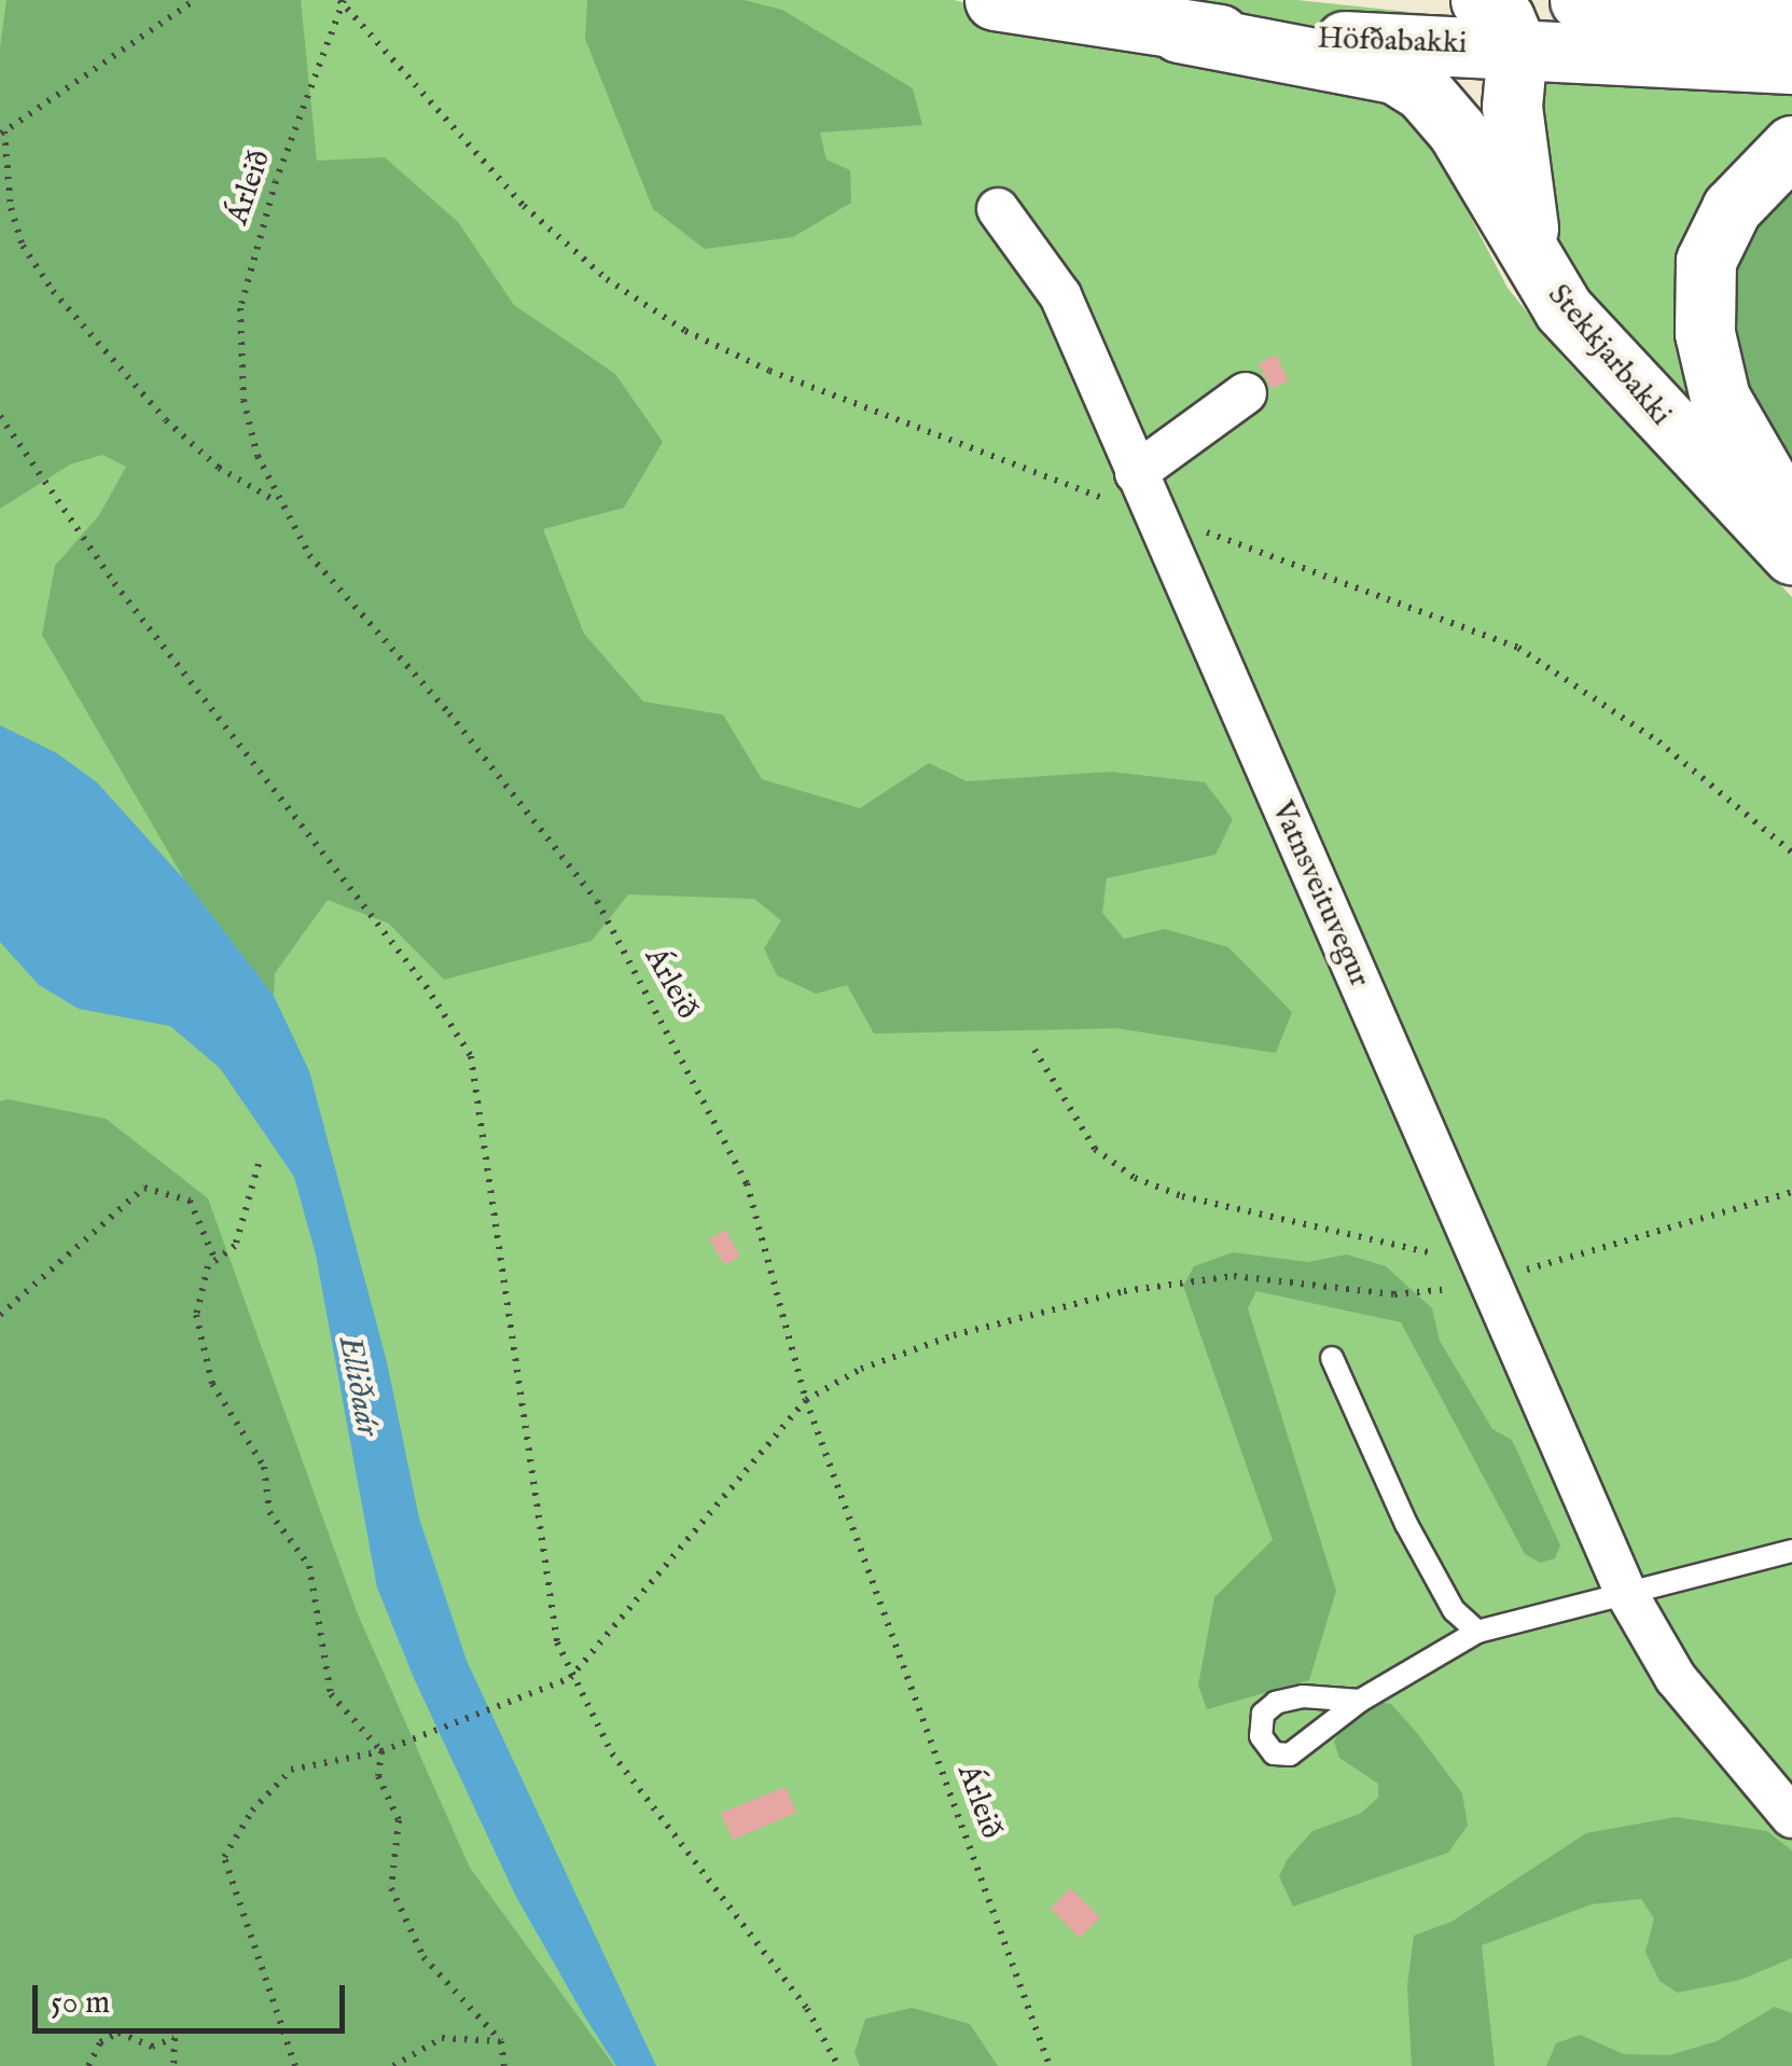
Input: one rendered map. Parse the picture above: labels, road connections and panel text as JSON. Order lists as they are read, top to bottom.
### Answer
{
  "streets": {
    "main road": ["Höfðabakki", "Stekkjarbakki"],
    "street": ["Vatnsveituvegur"],
    "path": ["Árleið"]
  },
  "crossings": [
    ["Höfðabakki", "Stekkjarbakki"]
  ],
  "water": ["Elliðaár"],
  "scale_bar": "50 m"
}
